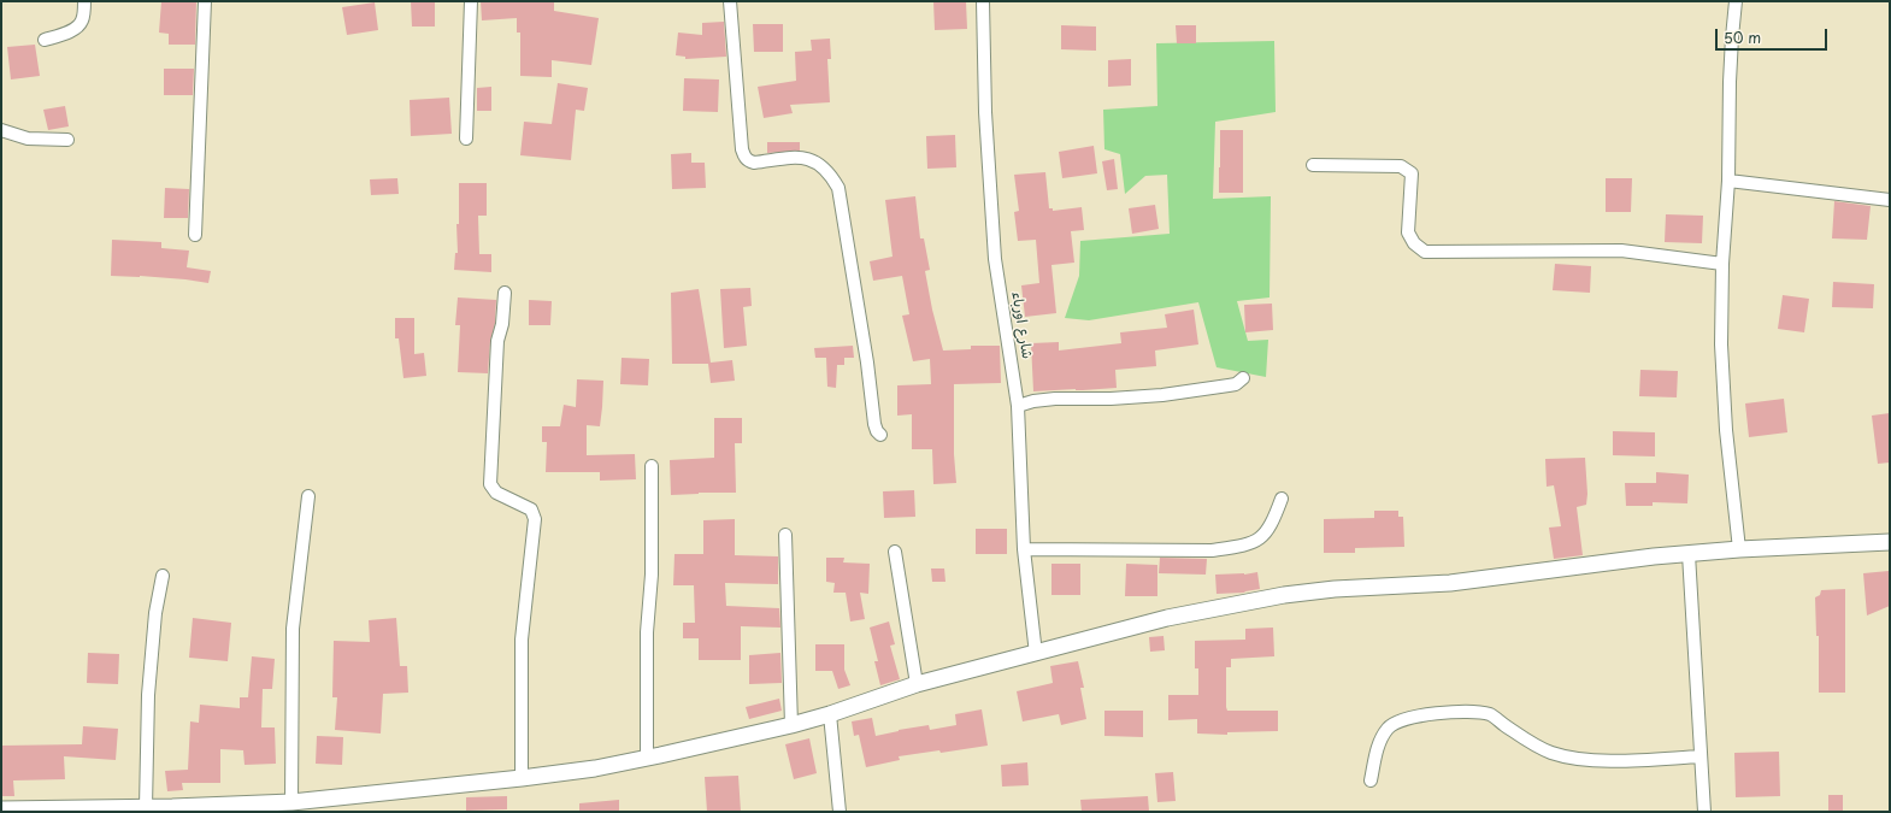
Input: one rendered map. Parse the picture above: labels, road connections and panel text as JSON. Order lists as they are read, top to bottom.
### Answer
{
  "streets": {
    "street": ["شارع اورباء"]
  },
  "scale_bar": "50 m"
}
